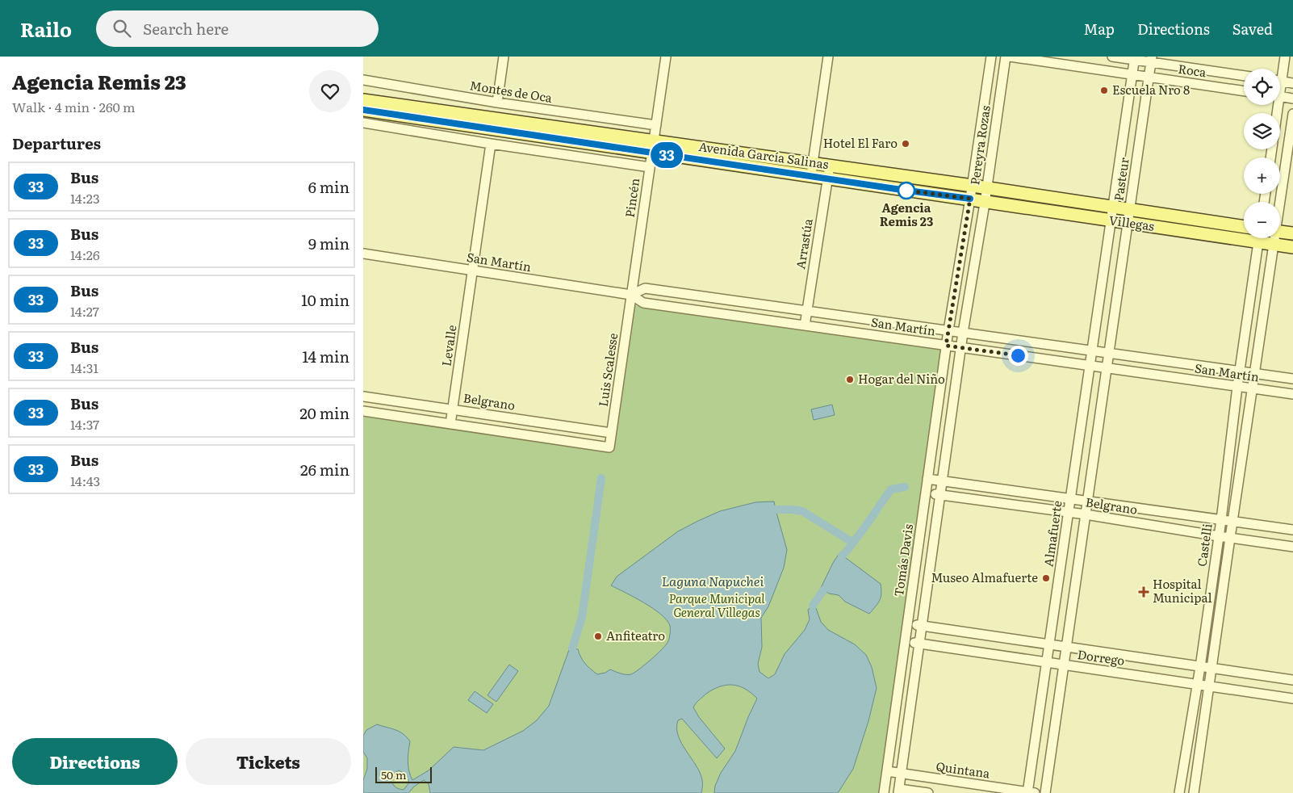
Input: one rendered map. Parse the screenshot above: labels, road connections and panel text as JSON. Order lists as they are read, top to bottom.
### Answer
{
  "streets": {
    "main road": ["Avenida García Salinas", "Villegas"],
    "street": [
      "Roca",
      "Montes de Oca",
      "Pereyra Rozas",
      "Pasteur",
      "Pincén",
      "Arrastúa",
      "San Martín",
      "Levalle",
      "Luis Scalesse",
      "Belgrano",
      "Almafuerte",
      "Castelli",
      "Tomás Davis",
      "Dorrego",
      "Quintana"
    ]
  },
  "crossings": [
    ["Roca", "Pasteur"],
    ["Montes de Oca", "Pincén"],
    ["Pereyra Rozas", "Avenida García Salinas"],
    ["Pereyra Rozas", "Villegas"],
    ["Pereyra Rozas", "San Martín"],
    ["Pereyra Rozas", "Tomás Davis"],
    ["Avenida García Salinas", "Pincén"],
    ["Avenida García Salinas", "Villegas"],
    ["Avenida García Salinas", "Arrastúa"],
    ["Pasteur", "Villegas"],
    ["Pasteur", "San Martín"],
    ["Pasteur", "Almafuerte"],
    ["Pincén", "San Martín"],
    ["Pincén", "Luis Scalesse"],
    ["Villegas", "Castelli"],
    ["Arrastúa", "San Martín"],
    ["San Martín", "Levalle"],
    ["San Martín", "Luis Scalesse"],
    ["San Martín", "Almafuerte"],
    ["San Martín", "Castelli"],
    ["San Martín", "Tomás Davis"],
    ["Levalle", "Luis Scalesse"],
    ["Levalle", "Belgrano"],
    ["Luis Scalesse", "Belgrano"],
    ["Belgrano", "Almafuerte"],
    ["Belgrano", "Castelli"],
    ["Belgrano", "Tomás Davis"],
    ["Almafuerte", "Dorrego"],
    ["Almafuerte", "Quintana"],
    ["Castelli", "Dorrego"],
    ["Tomás Davis", "Dorrego"],
    ["Tomás Davis", "Quintana"]
  ],
  "water": ["Laguna Napuchei"],
  "parks": ["Parque Municipal General Villegas"],
  "places": {
    "other": [
      "Escuela Nro 8",
      "Hotel El Faro",
      "Agencia Remis 23",
      "Hogar del Niño",
      "Museo Almafuerte",
      "Anfiteatro"
    ],
    "health": ["Hospital Municipal"]
  },
  "lines": ["bus line 33"],
  "scale_bar": "50 m",
  "page": {
    "header": "Railo",
    "search": "Search here",
    "nav": ["Map", "Directions", "Saved"],
    "heading": [
      ["Agencia Remis 23", "Walk · 4 min · 260 m"],
      "Departures"
    ],
    "on_map": "33",
    "map_buttons": ["+", "−"],
    "list": [
      {
        "mark": "33",
        "name": "Bus",
        "note": "14:23",
        "value": "6 min"
      },
      {
        "mark": "33",
        "name": "Bus",
        "note": "14:26",
        "value": "9 min"
      },
      {
        "mark": "33",
        "name": "Bus",
        "note": "14:27",
        "value": "10 min"
      },
      {
        "mark": "33",
        "name": "Bus",
        "note": "14:31",
        "value": "14 min"
      },
      {
        "mark": "33",
        "name": "Bus",
        "note": "14:37",
        "value": "20 min"
      },
      {
        "mark": "33",
        "name": "Bus",
        "note": "14:43",
        "value": "26 min"
      }
    ],
    "buttons": ["Directions", "Tickets"],
    "scale": "50 m"
  }
}
